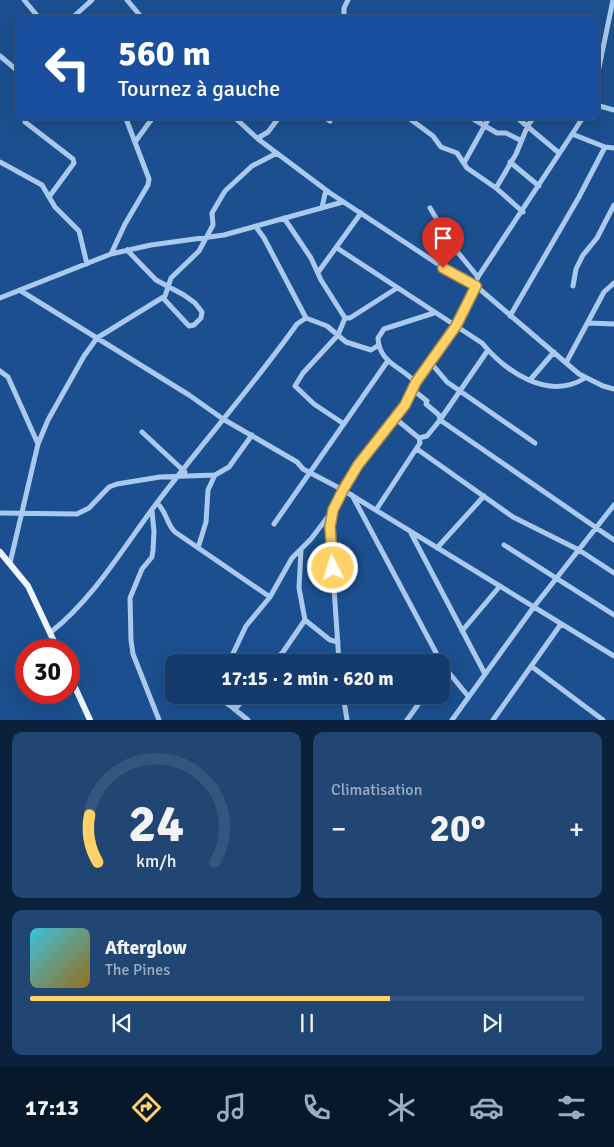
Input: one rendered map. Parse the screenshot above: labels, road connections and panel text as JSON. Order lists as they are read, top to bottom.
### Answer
{
  "page": {
    "turn": ["560 m", "Tournez à gauche"],
    "limit": "30",
    "trip": "17:15 · 2 min · 620 m",
    "tile": "Climatisation",
    "heat": ["−", "20°", "+"],
    "song": ["Afterglow", "The Pines"],
    "tabs": "17:13",
    "gauge": ["24", "km/h"]
  }
}
